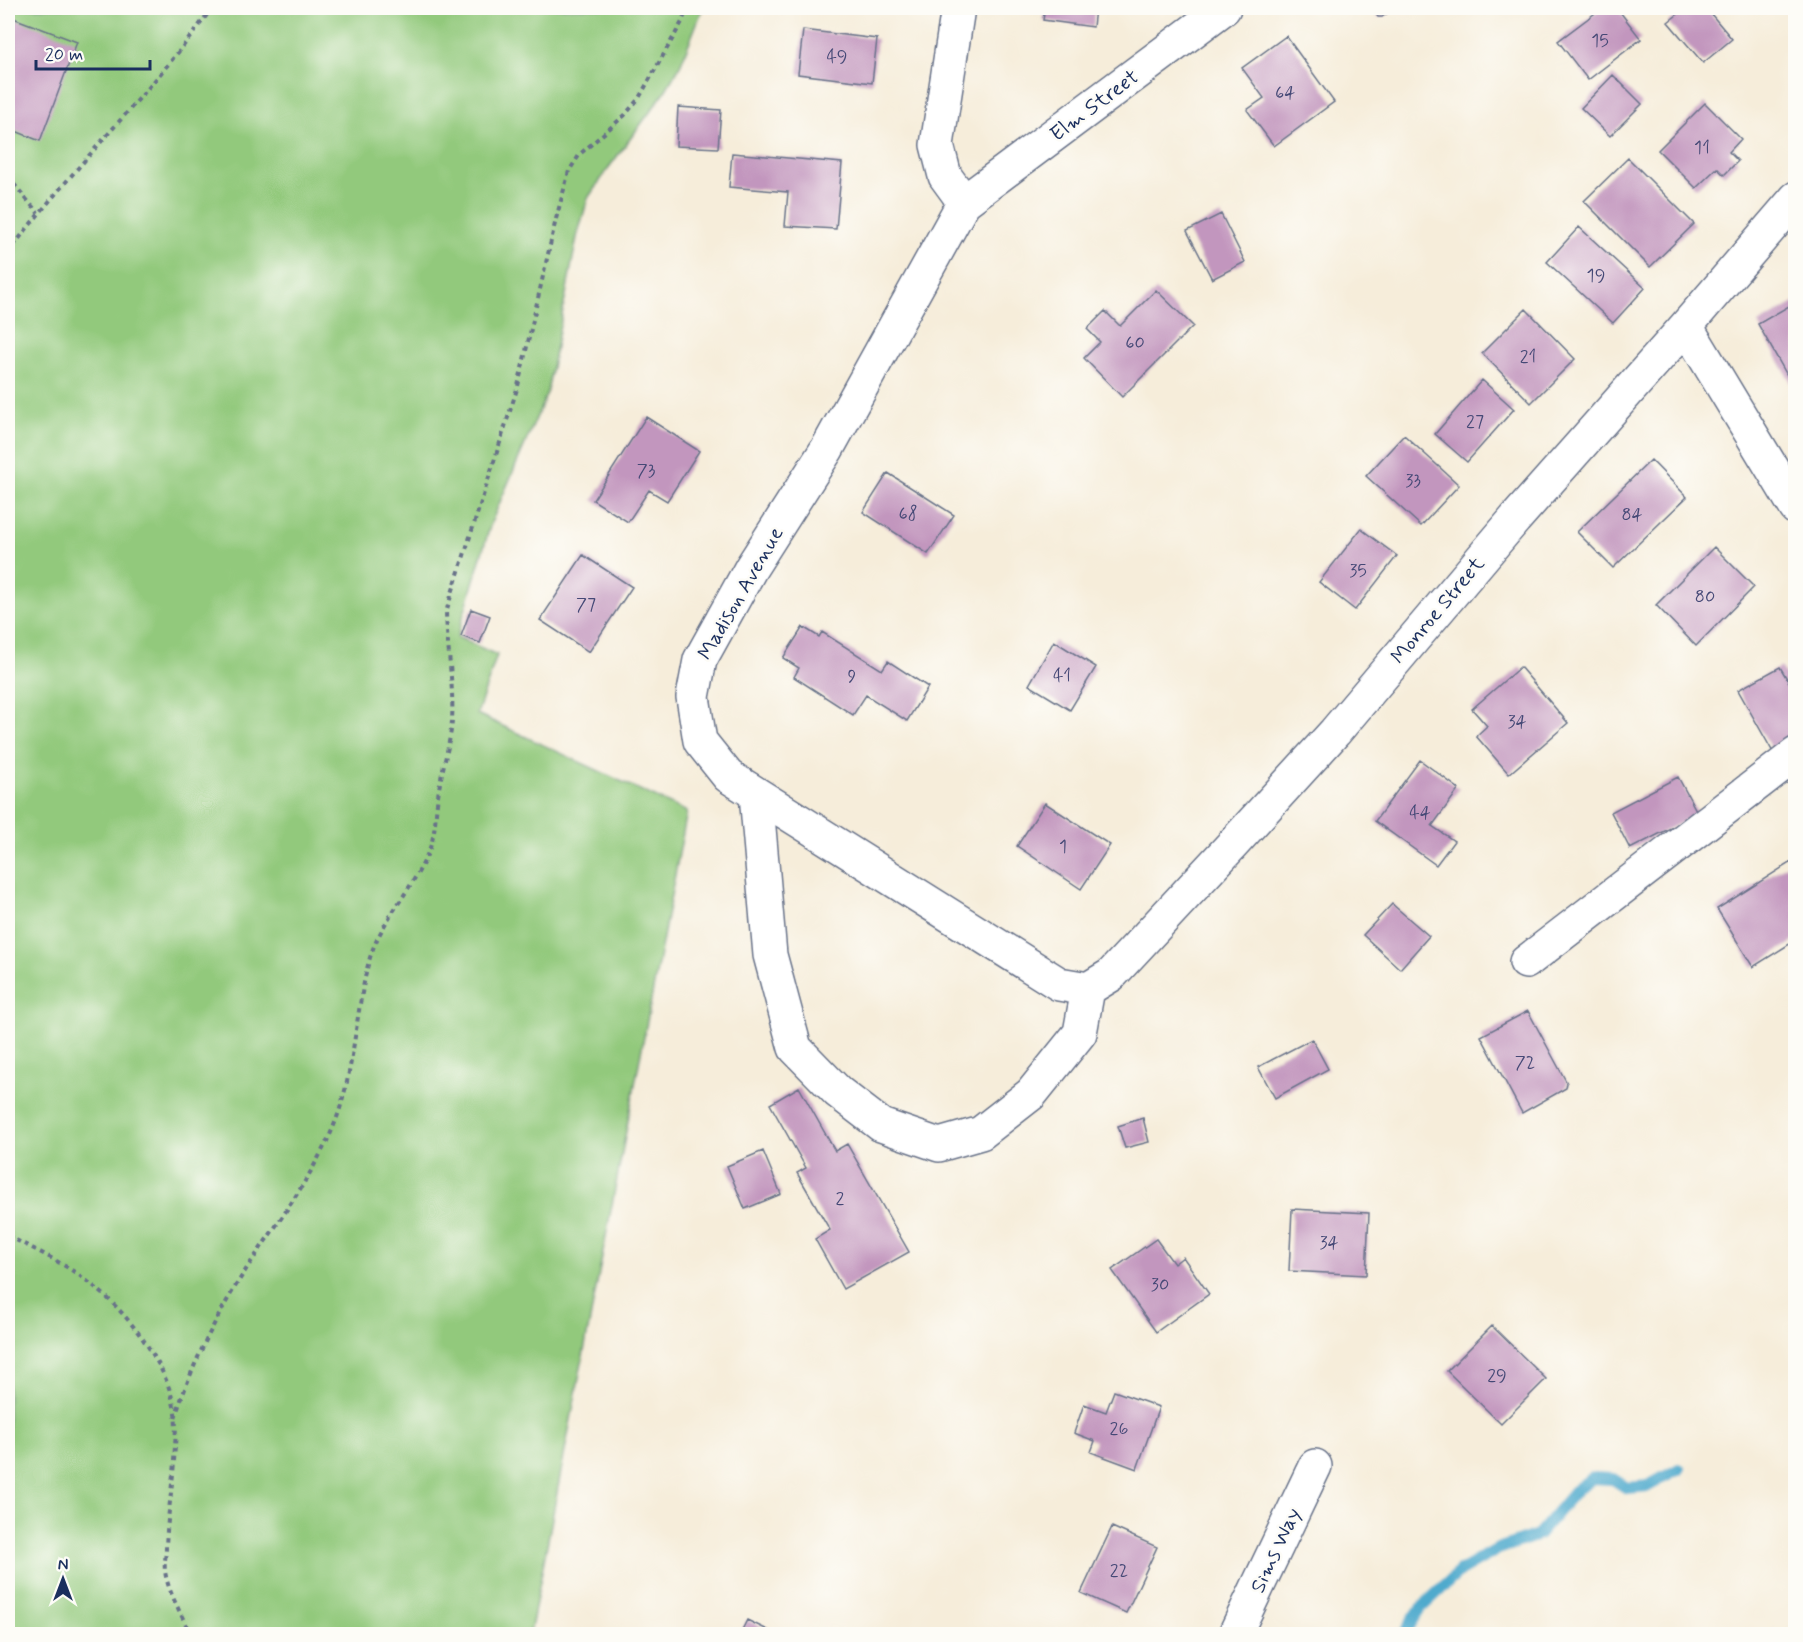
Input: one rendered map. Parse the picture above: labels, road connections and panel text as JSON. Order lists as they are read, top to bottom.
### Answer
{
  "streets": {
    "street": [
      "Elm Street",
      "Madison Avenue",
      "Monroe Street",
      "Sims Way"
    ]
  },
  "crossings": [
    ["Elm Street", "Madison Avenue"],
    ["Madison Avenue", "Monroe Street"]
  ],
  "house_numbers": [
    "15",
    "49",
    "64",
    "11",
    "19",
    "60",
    "21",
    "27",
    "73",
    "33",
    "68",
    "84",
    "35",
    "80",
    "77",
    "41",
    "9",
    "34",
    "44",
    "1",
    "72",
    "2",
    "34",
    "30",
    "29",
    "26",
    "22"
  ],
  "scale_bar": "20 m",
  "north": "top"
}
